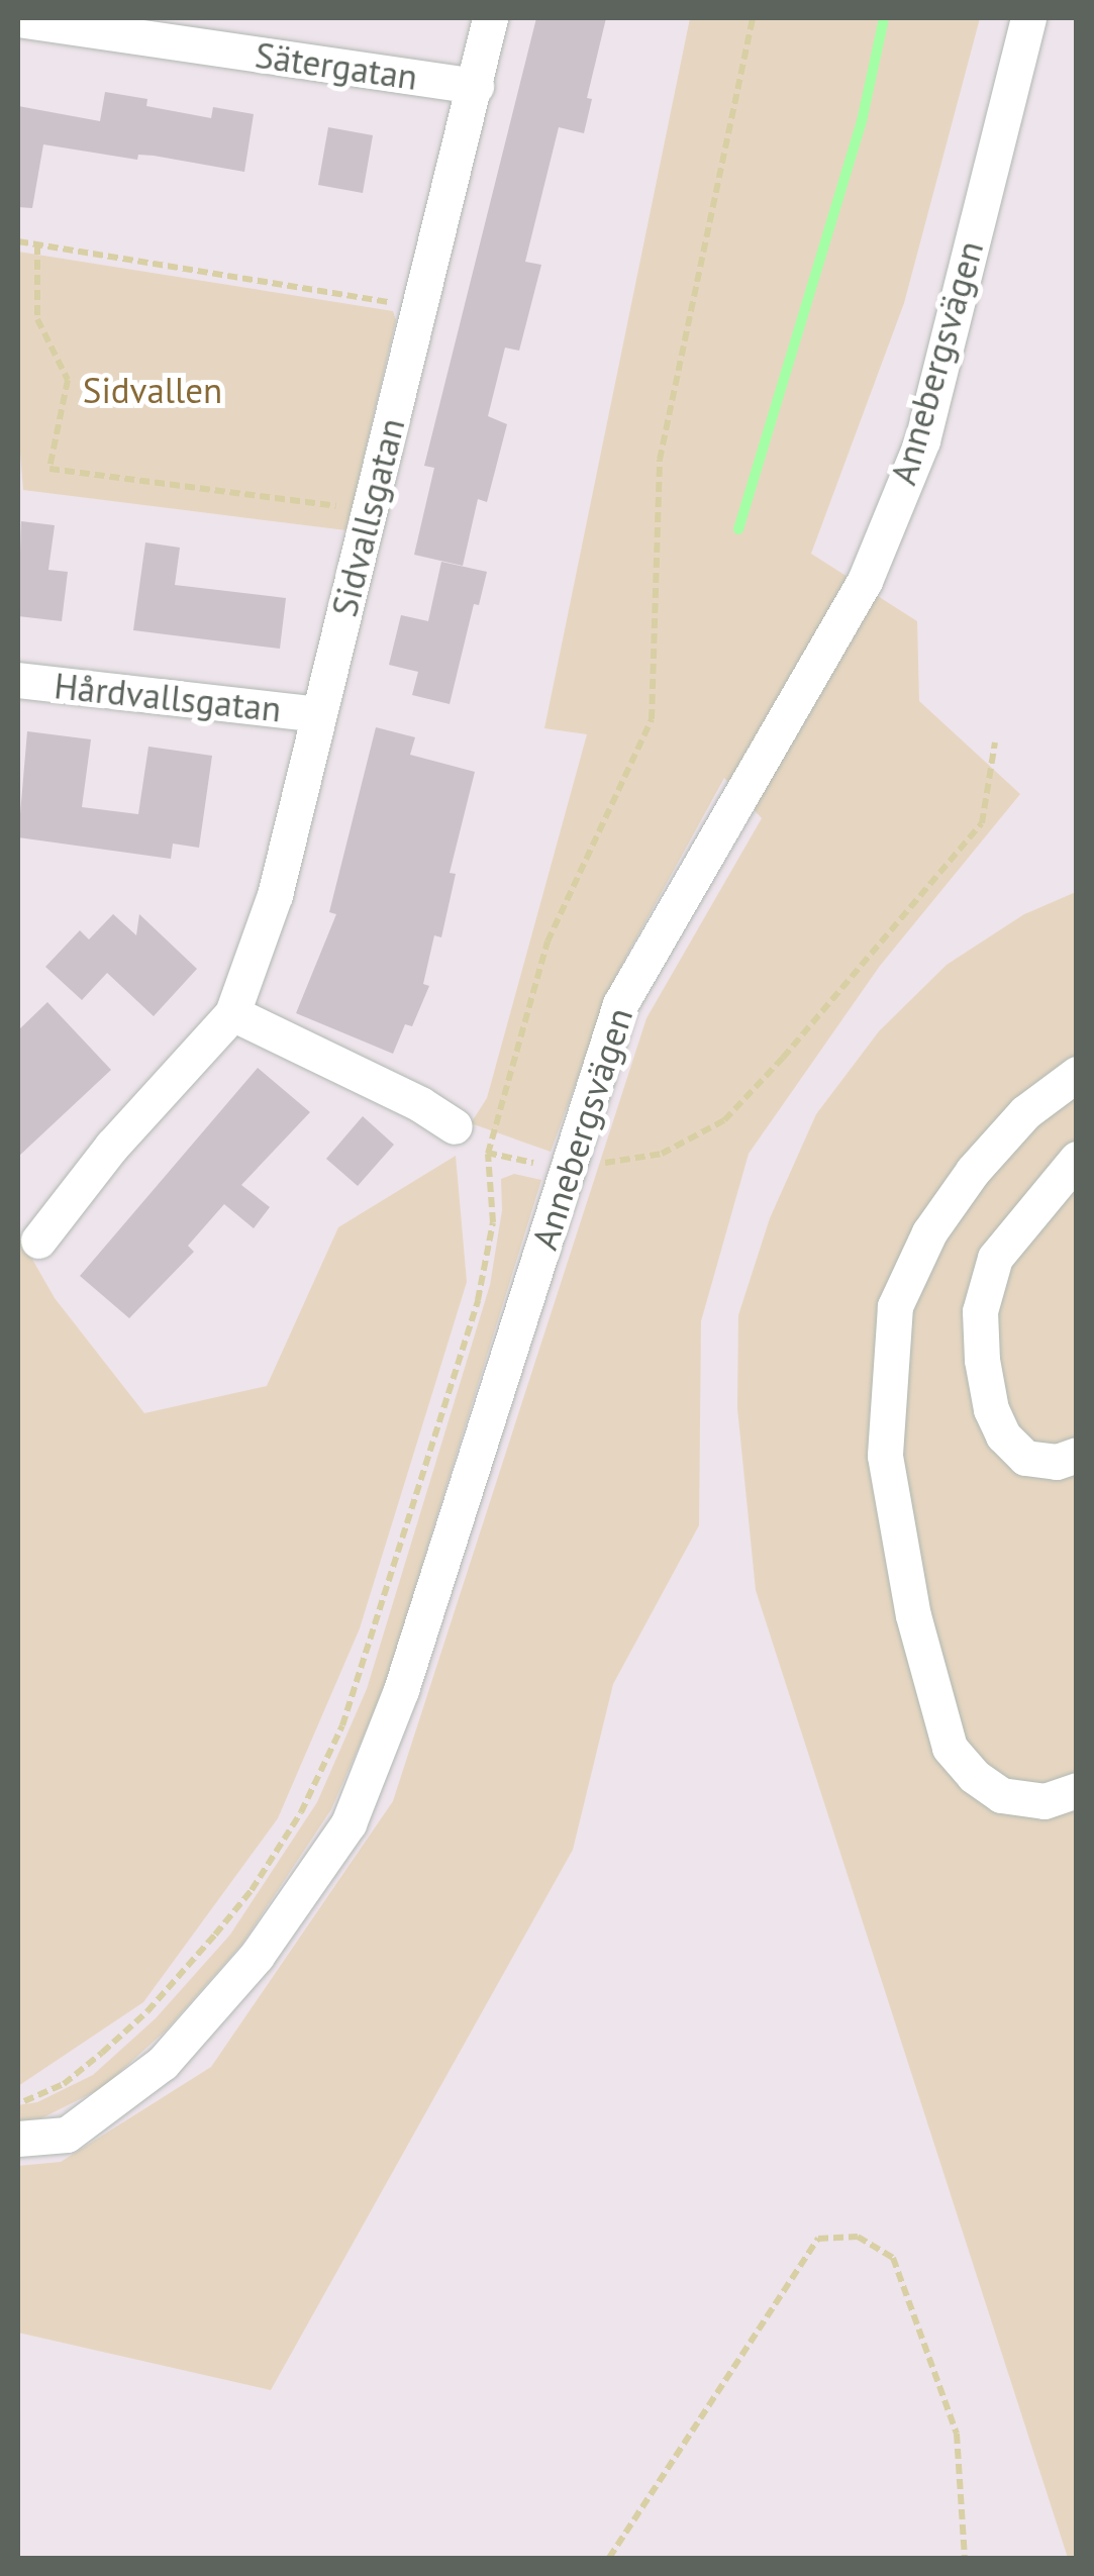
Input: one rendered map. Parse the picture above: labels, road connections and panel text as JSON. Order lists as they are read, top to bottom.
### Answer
{
  "streets": {
    "street": [
      "Sätergatan",
      "Annebergsvägen",
      "Sidvallsgatan",
      "Hårdvallsgatan"
    ]
  },
  "crossings": [
    ["Sätergatan", "Sidvallsgatan"],
    ["Sidvallsgatan", "Hårdvallsgatan"]
  ],
  "parks": ["Sidvallen"]
}
